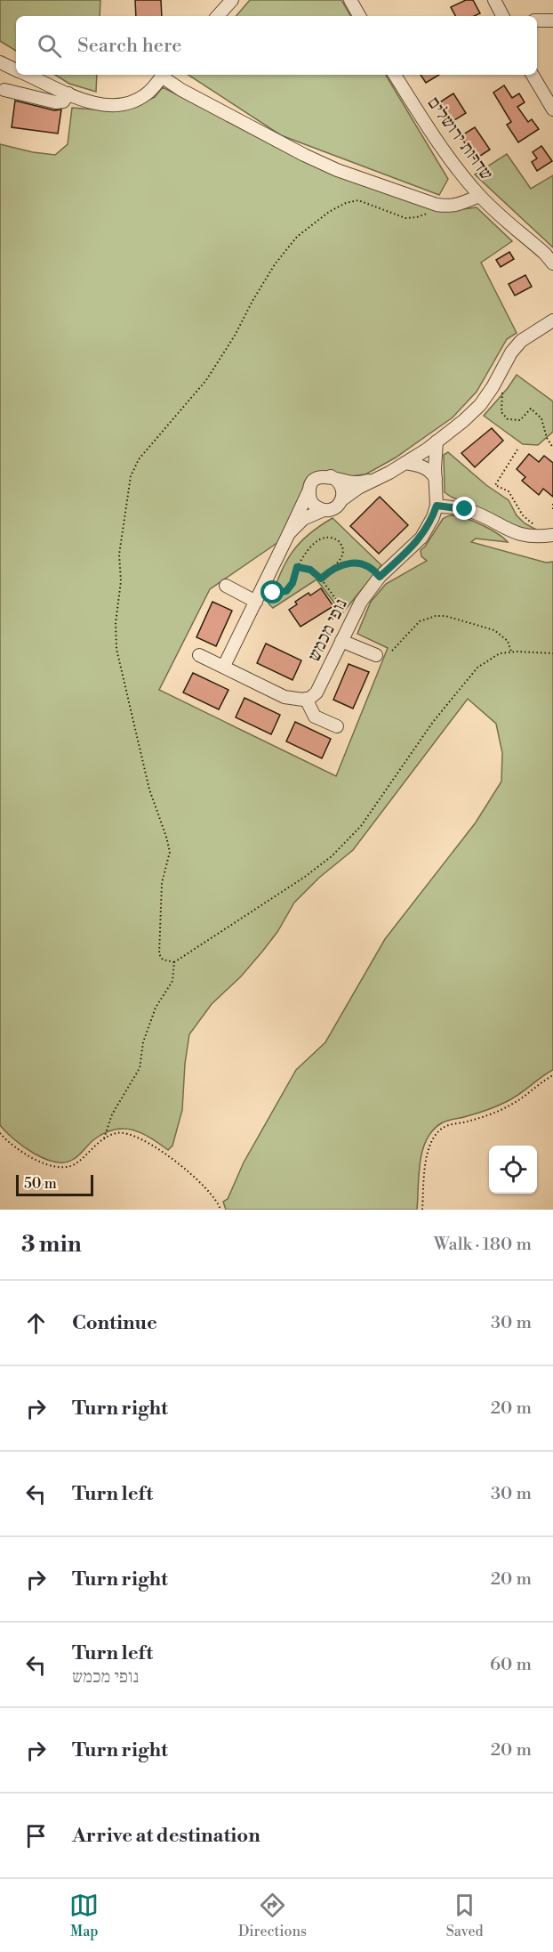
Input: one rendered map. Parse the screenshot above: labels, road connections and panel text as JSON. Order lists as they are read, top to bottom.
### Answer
{
  "streets": {
    "street": ["שדרות ירושלים", "נופי מכמש"]
  },
  "scale_bar": "50 m",
  "page": {
    "search": "Search here",
    "scale": "50 m",
    "heading": ["3 min", "Walk · 180 m"],
    "list": [
      ["Continue", "30 m"],
      ["Turn right", "20 m"],
      ["Turn left", "30 m"],
      ["Turn right", "20 m"],
      ["Turn left", "נופי מכמש", "60 m"],
      ["Turn right", "20 m"],
      "Arrive at destination"
    ],
    "nav": ["Map", "Directions", "Saved"]
  }
}
